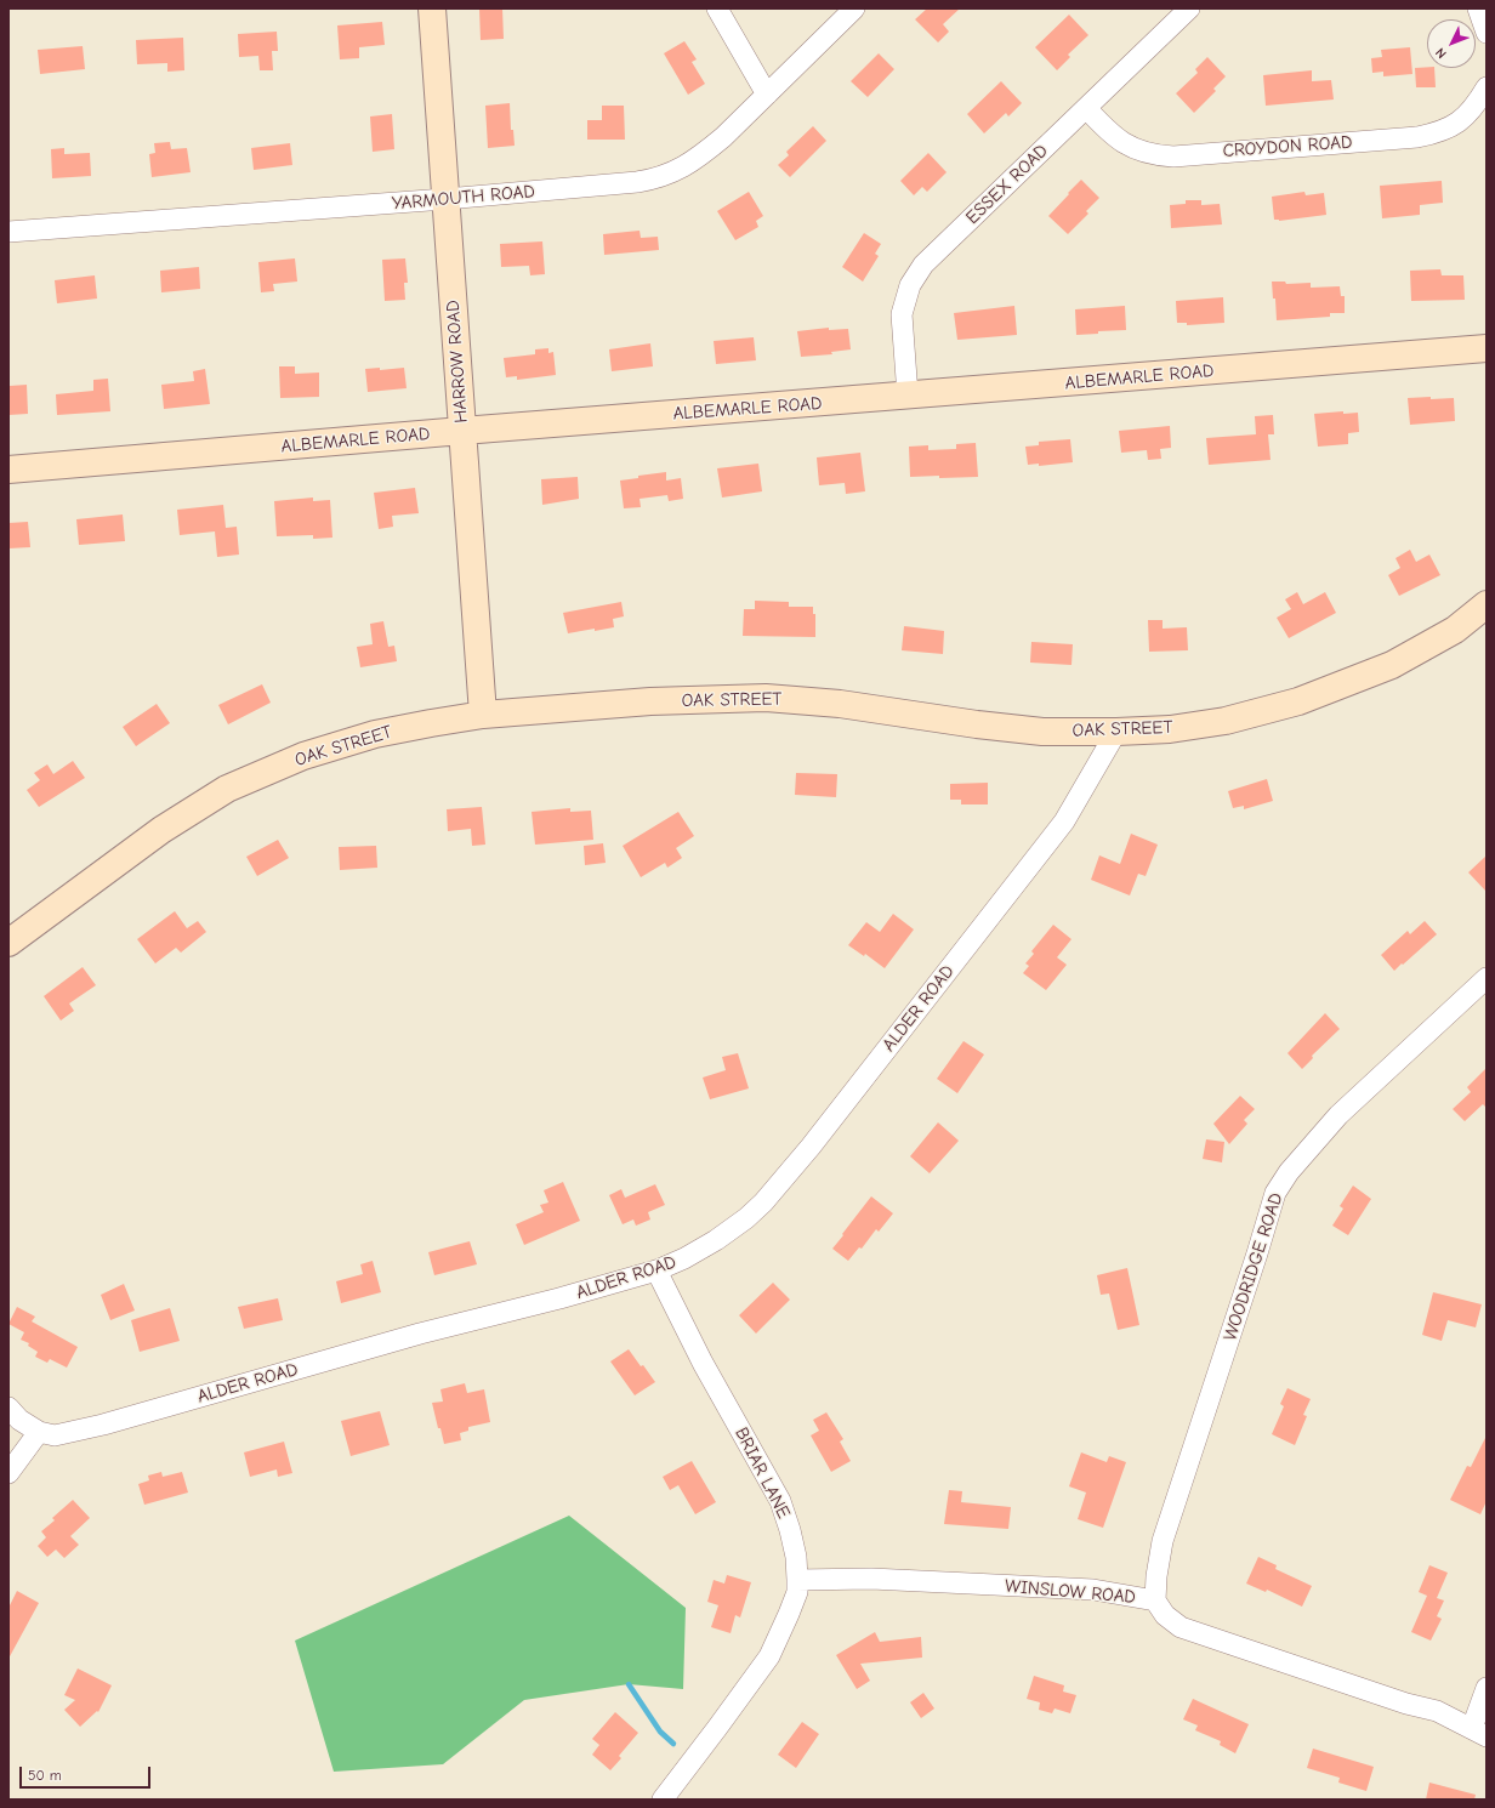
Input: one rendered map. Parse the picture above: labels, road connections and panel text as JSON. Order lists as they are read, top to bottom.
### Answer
{
  "streets": {
    "street": [
      "CROYDON ROAD",
      "ESSEX ROAD",
      "YARMOUTH ROAD",
      "HARROW ROAD",
      "ALBEMARLE ROAD",
      "OAK STREET",
      "ALDER ROAD",
      "WOODRIDGE ROAD",
      "BRIAR LANE",
      "WINSLOW ROAD"
    ]
  },
  "crossings": [
    ["CROYDON ROAD", "ESSEX ROAD"],
    ["ESSEX ROAD", "ALBEMARLE ROAD"],
    ["YARMOUTH ROAD", "HARROW ROAD"],
    ["HARROW ROAD", "ALBEMARLE ROAD"],
    ["HARROW ROAD", "OAK STREET"],
    ["OAK STREET", "ALDER ROAD"],
    ["ALDER ROAD", "BRIAR LANE"],
    ["WOODRIDGE ROAD", "WINSLOW ROAD"],
    ["BRIAR LANE", "WINSLOW ROAD"]
  ],
  "scale_bar": "50 m",
  "north": "bottom left"
}
